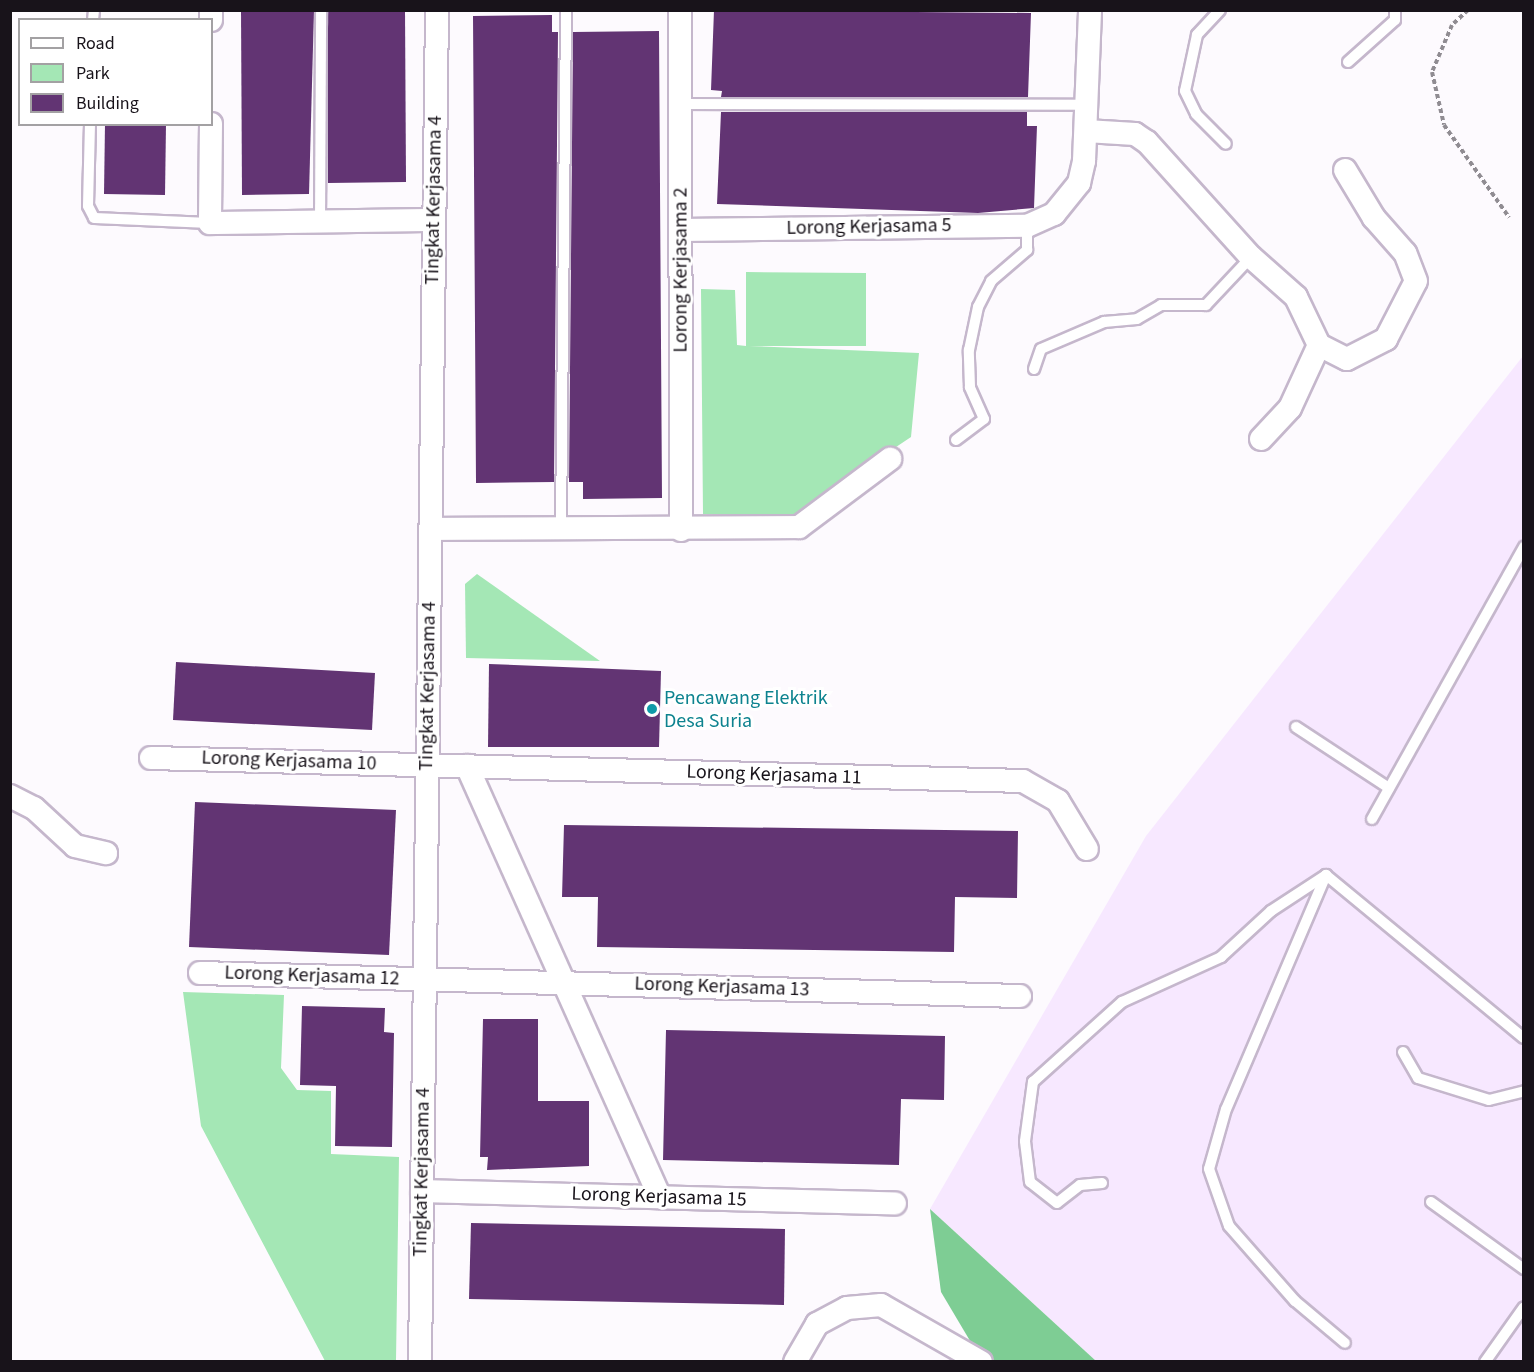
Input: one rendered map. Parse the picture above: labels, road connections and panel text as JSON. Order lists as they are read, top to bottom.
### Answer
{
  "streets": {
    "street": [
      "Tingkat Kerjasama 4",
      "Lorong Kerjasama 5",
      "Lorong Kerjasama 2",
      "Lorong Kerjasama 10",
      "Lorong Kerjasama 11",
      "Lorong Kerjasama 12",
      "Lorong Kerjasama 13",
      "Lorong Kerjasama 15"
    ]
  },
  "crossings": [
    ["Tingkat Kerjasama 4", "Lorong Kerjasama 10"],
    ["Tingkat Kerjasama 4", "Lorong Kerjasama 11"],
    ["Tingkat Kerjasama 4", "Lorong Kerjasama 12"],
    ["Tingkat Kerjasama 4", "Lorong Kerjasama 13"],
    ["Tingkat Kerjasama 4", "Lorong Kerjasama 15"],
    ["Lorong Kerjasama 5", "Lorong Kerjasama 2"],
    ["Lorong Kerjasama 10", "Lorong Kerjasama 11"],
    ["Lorong Kerjasama 12", "Lorong Kerjasama 13"]
  ],
  "places": ["Pencawang Elektrik Desa Suria"],
  "legend": ["Road", "Park", "Building"]
}
